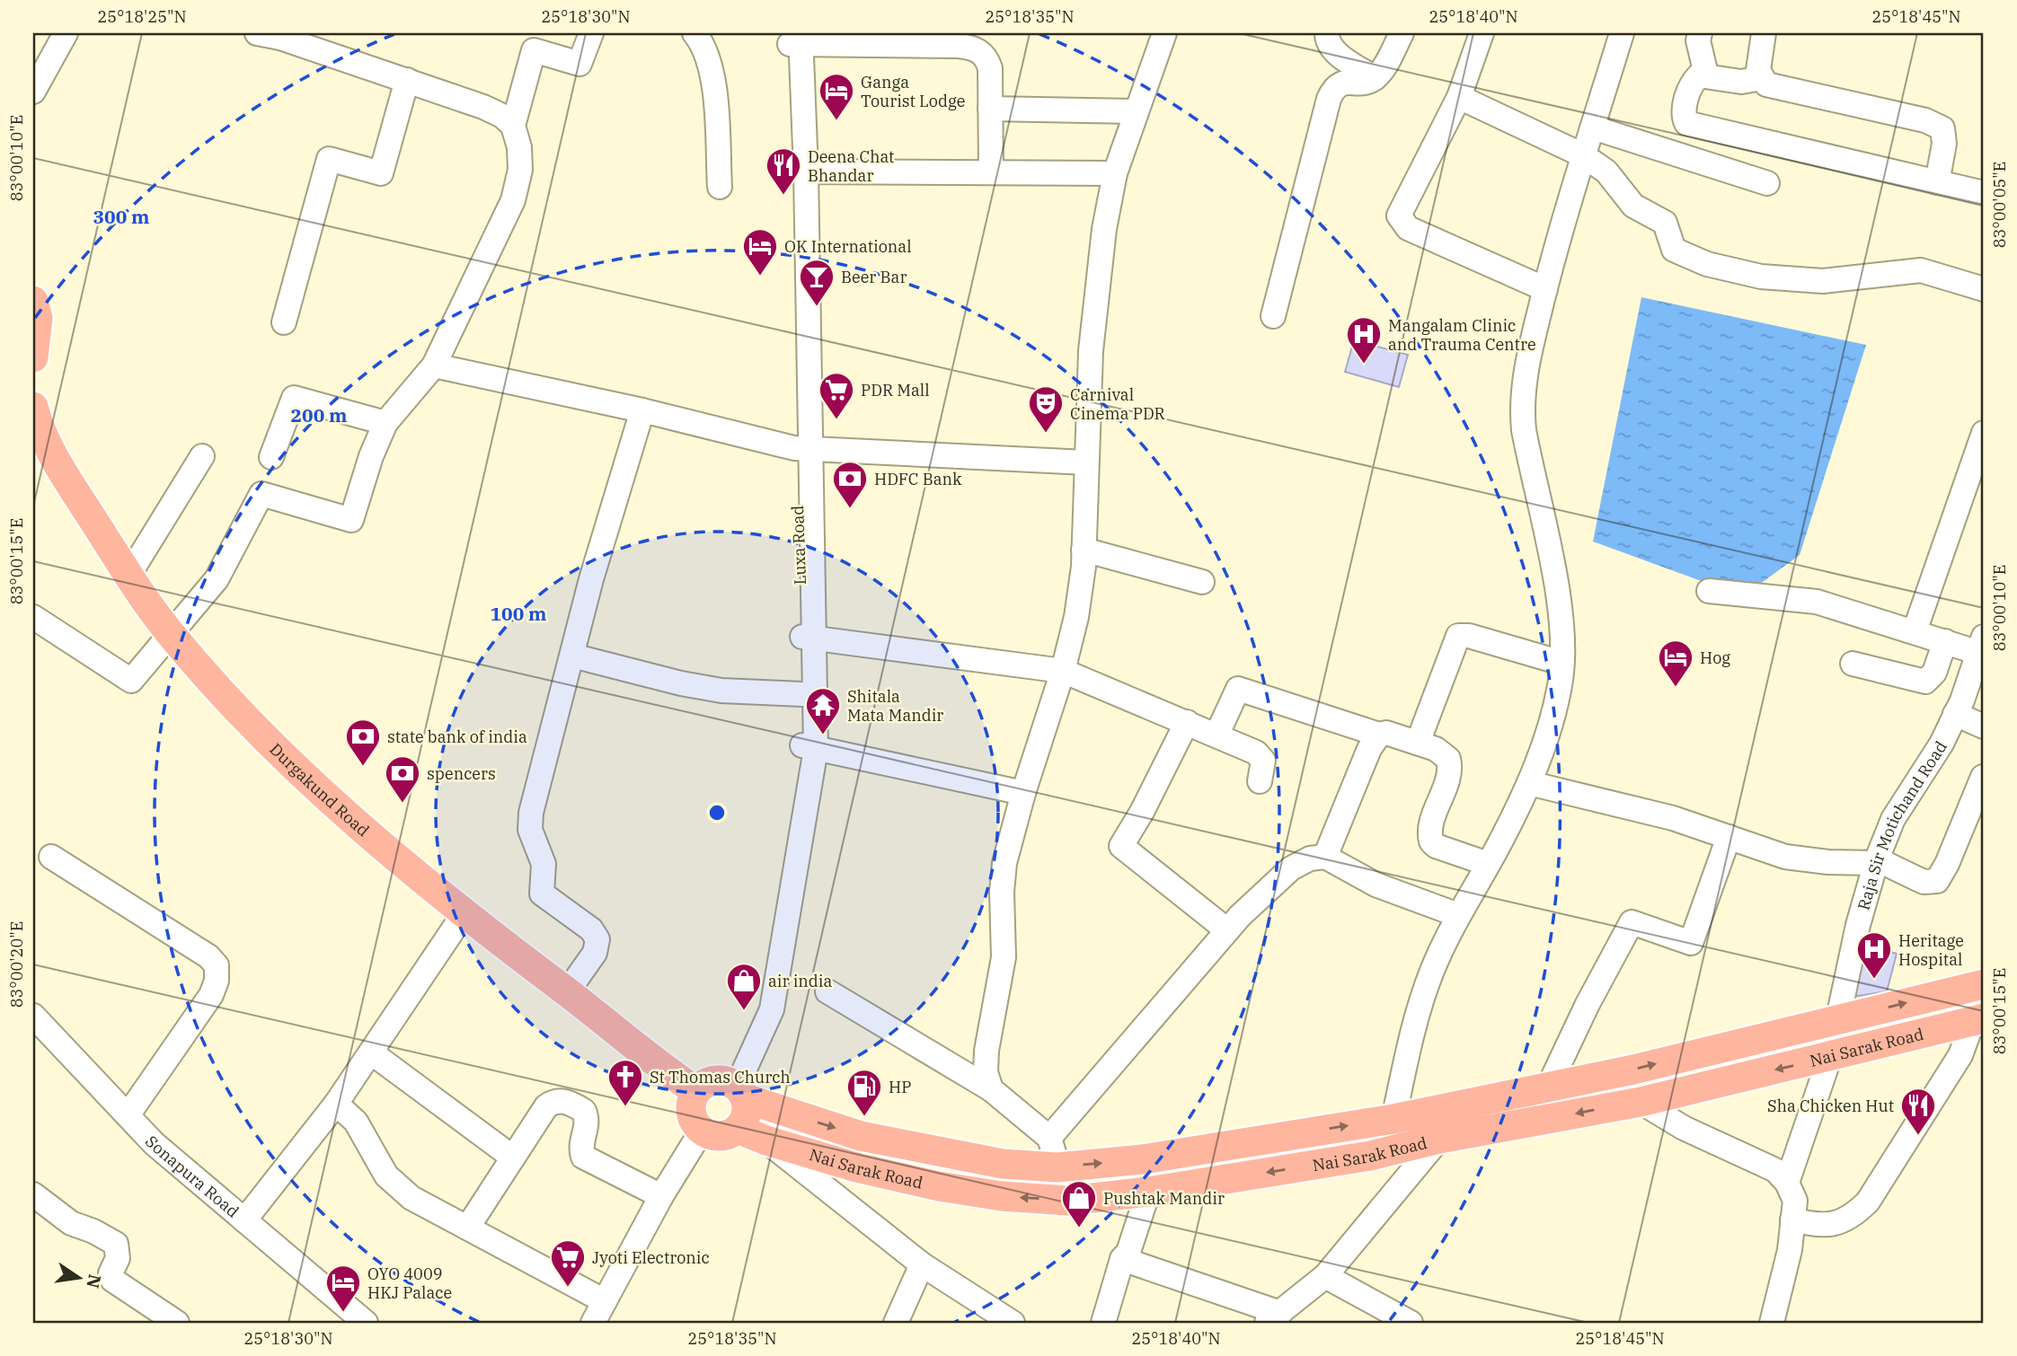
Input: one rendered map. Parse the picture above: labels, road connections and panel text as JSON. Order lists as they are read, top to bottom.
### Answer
{
  "streets": {
    "main road": ["Durgakund Road", "Nai Sarak Road"],
    "street": ["Luxa Road", "Raja Sir Motichand Road", "Sonapura Road"]
  },
  "crossings": [
    ["Luxa Road", "Nai Sarak Road"],
    ["Raja Sir Motichand Road", "Nai Sarak Road"]
  ],
  "places": {
    "hotel": [
      "Ganga Tourist Lodge",
      "OK International",
      "Hog",
      "OYO 4009 HKJ Palace"
    ],
    "restaurant": ["Deena Chat Bhandar", "Sha Chicken Hut"],
    "bar": ["Beer Bar"],
    "hospital": ["Mangalam Clinic and Trauma Centre", "Heritage Hospital"],
    "supermarket": ["PDR Mall", "Jyoti Electronic"],
    "theatre": ["Carnival Cinema PDR"],
    "bank": ["HDFC Bank", "state bank of india", "spencers"],
    "temple": ["Shitala Mata Mandir"],
    "shop": ["air india", "Pushtak Mandir"],
    "church": ["St Thomas Church"],
    "fuel station": ["HP"]
  },
  "north": "right",
  "coordinates": [
    "25°18'25\"N",
    "25°18'30\"N",
    "25°18'35\"N",
    "25°18'40\"N",
    "25°18'45\"N",
    "83°00'10\"E",
    "83°00'05\"E",
    "83°00'15\"E",
    "83°00'20\"E"
  ],
  "rings": ["300 m", "200 m", "100 m"]
}
